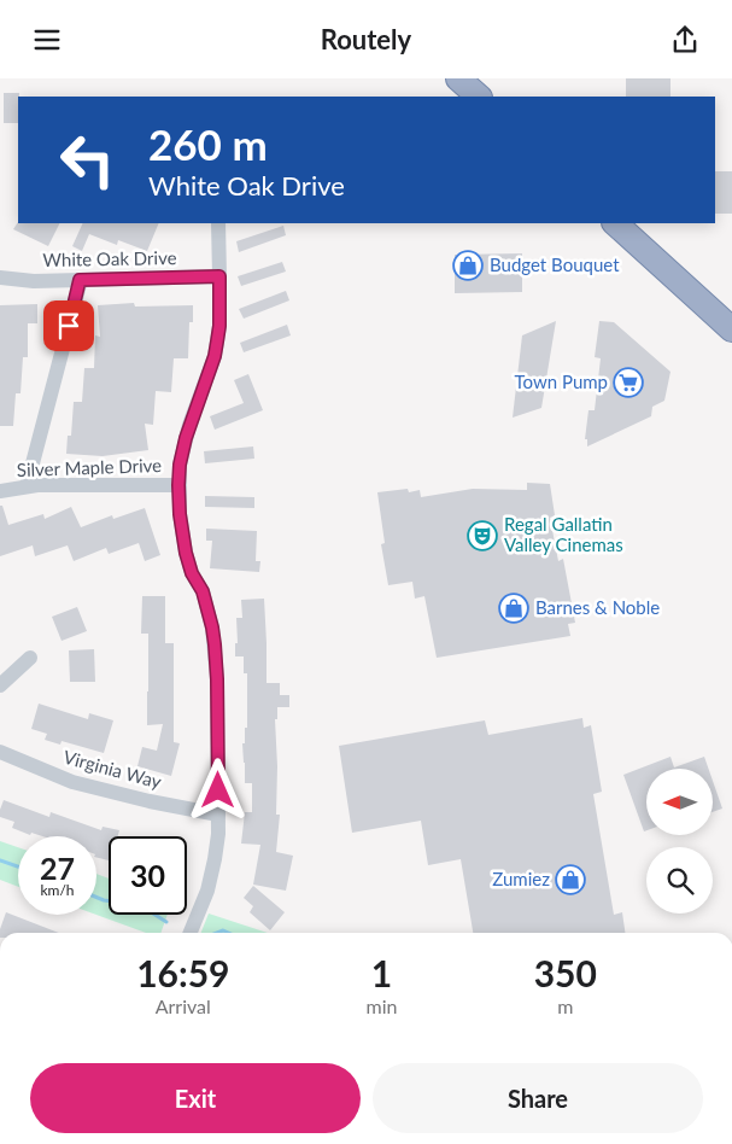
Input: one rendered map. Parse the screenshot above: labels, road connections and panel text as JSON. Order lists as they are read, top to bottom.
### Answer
{
  "streets": {
    "street": ["White Oak Drive", "Silver Maple Drive", "Virginia Way"]
  },
  "places": {
    "shop": ["Budget Bouquet", "Barnes & Noble", "Zumiez"],
    "supermarket": ["Town Pump"],
    "theatre": ["Regal Gallatin Valley Cinemas"]
  },
  "north": "left",
  "page": {
    "header": "Routely",
    "turn": ["260 m", "White Oak Drive"],
    "speed": "27 km/h",
    "limit": "30",
    "eta": [
      "16:59",
      "Arrival",
      "1",
      "min",
      "350",
      "m"
    ],
    "buttons": ["Exit", "Share"]
  }
}
